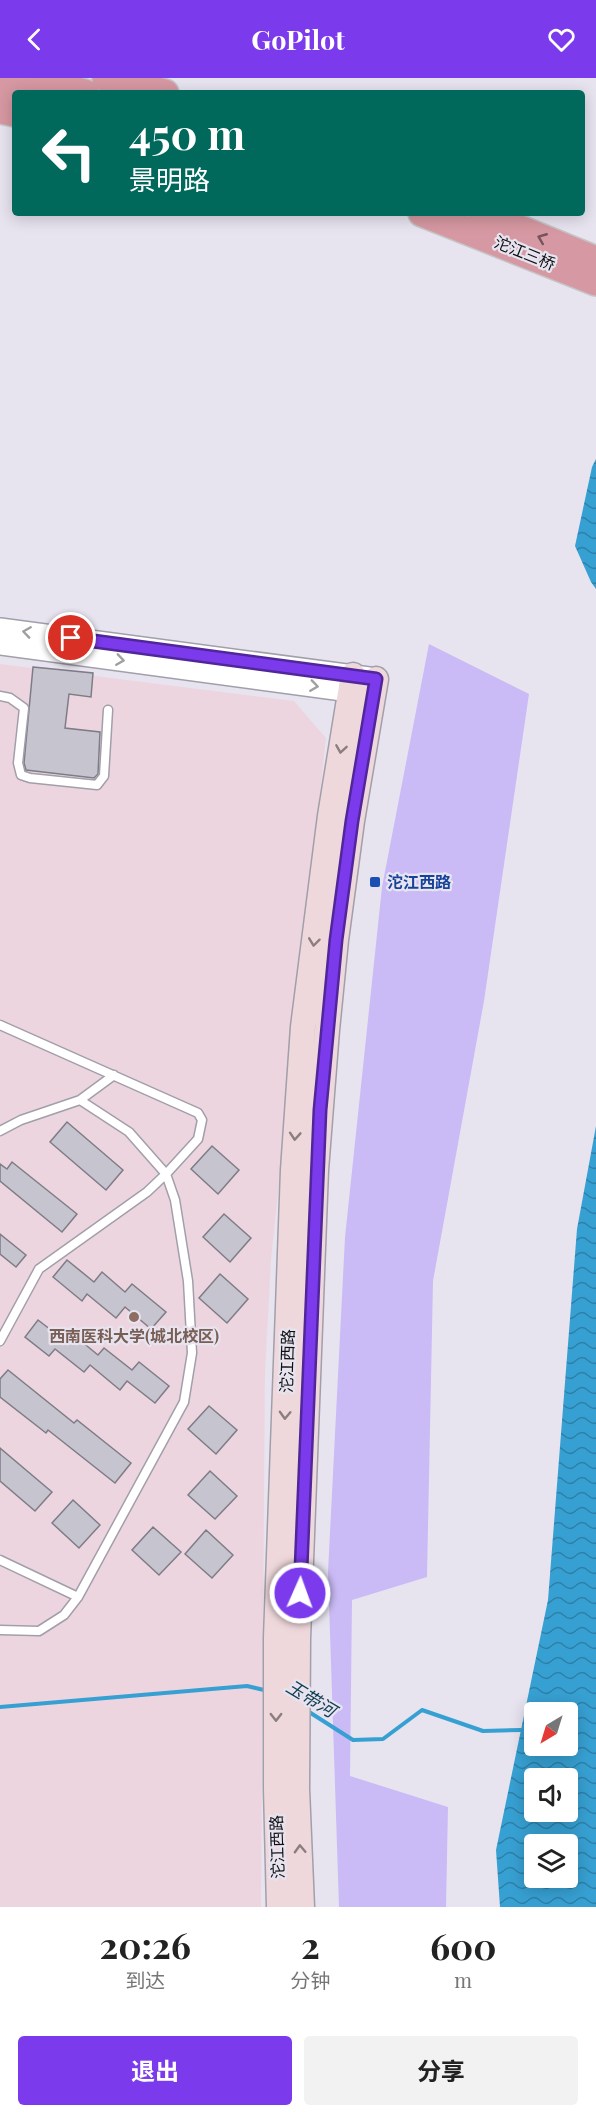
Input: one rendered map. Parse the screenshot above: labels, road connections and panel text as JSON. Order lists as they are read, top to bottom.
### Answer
{
  "streets": {
    "highway": ["沱江三桥"],
    "main road": ["沱江西路"]
  },
  "water": ["玉带河"],
  "places": {
    "transit": ["沱江西路"],
    "other": ["西南医科大学(城北校区)"]
  },
  "north": "bottom left",
  "page": {
    "header": "GoPilot",
    "turn": ["450 m", "景明路"],
    "eta": [
      "20:26",
      "到达",
      "2",
      "分钟",
      "600",
      "m"
    ],
    "buttons": ["退出", "分享"]
  }
}
